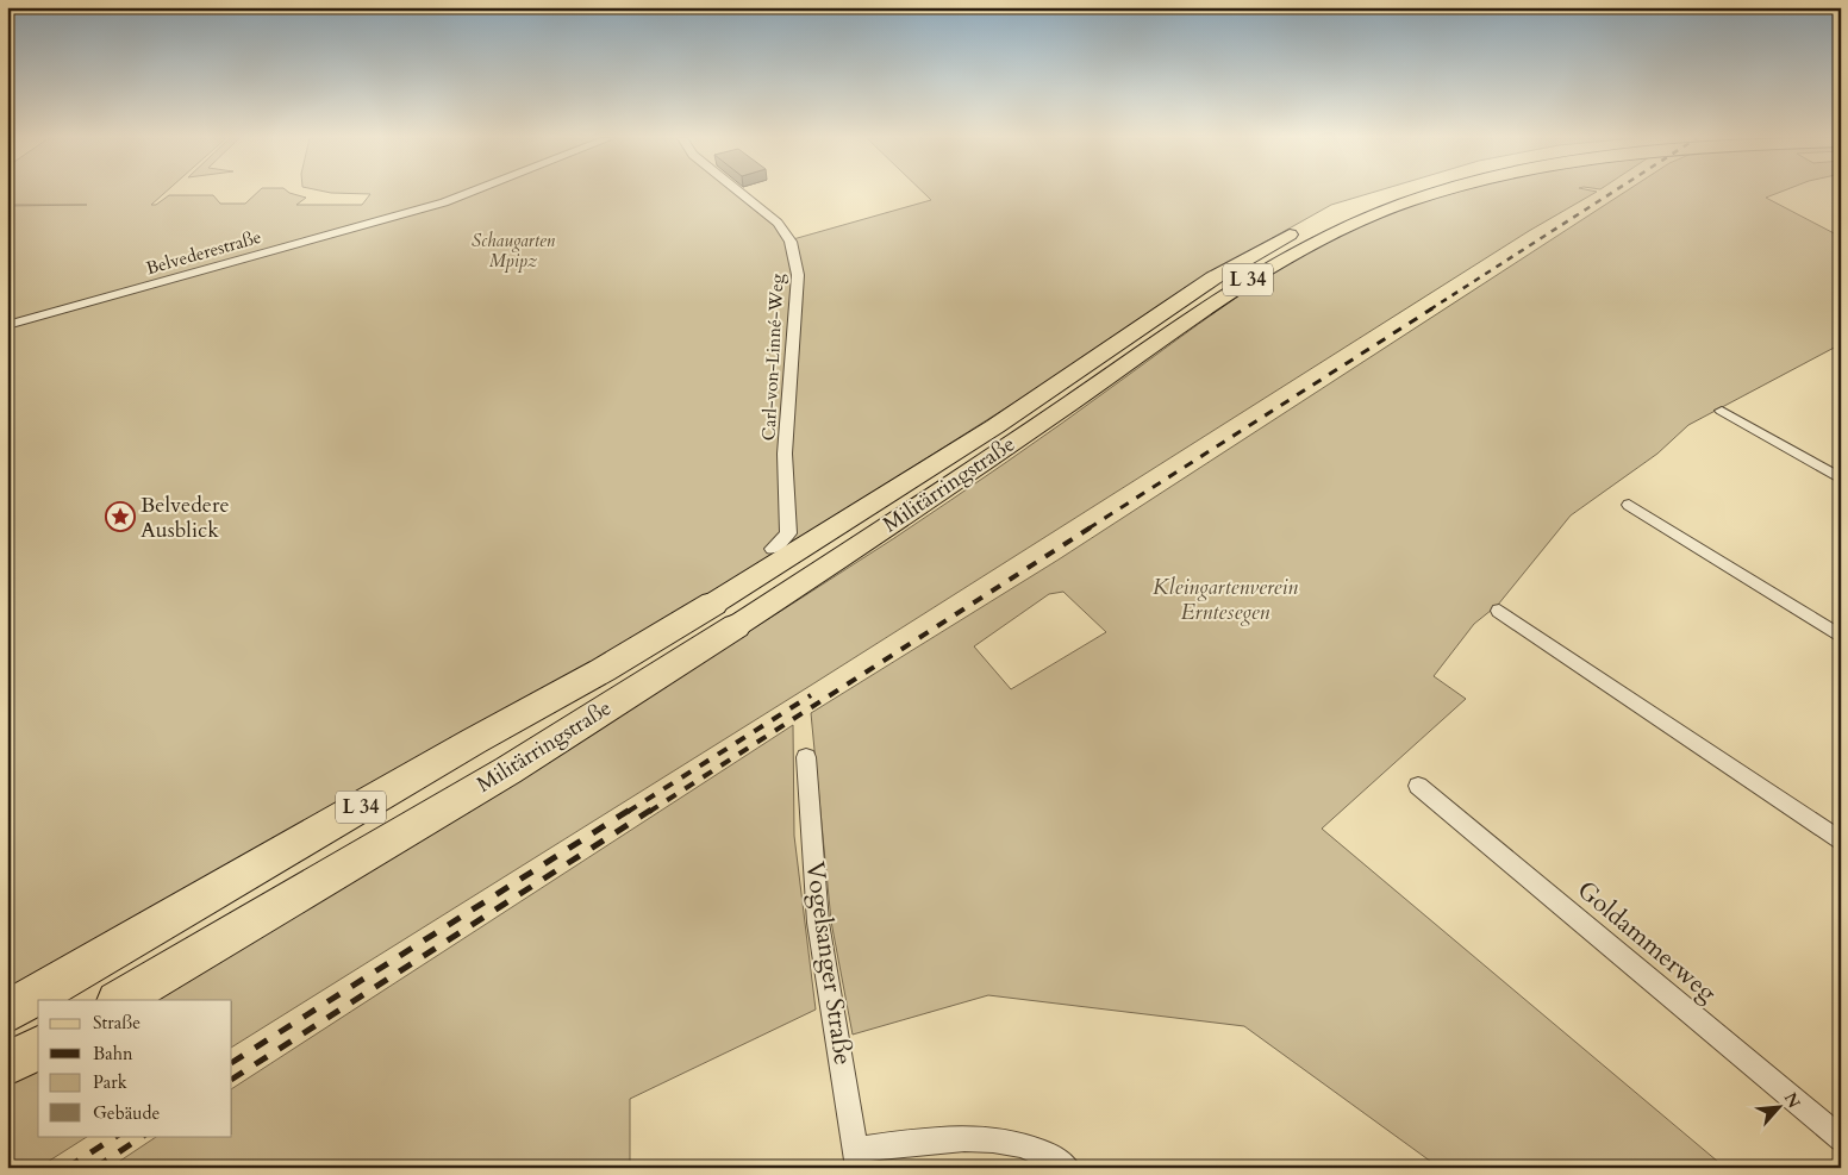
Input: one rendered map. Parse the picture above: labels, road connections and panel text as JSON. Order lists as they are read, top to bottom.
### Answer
{
  "streets": {
    "highway": ["L 34", "Militärringstraße"],
    "street": [
      "Belvederestraße",
      "Carl-von-Linné-Weg",
      "Goldammerweg",
      "Vogelsanger Straße"
    ]
  },
  "parks": ["Schaugarten Mpipz", "Kleingartenverein Erntesegen"],
  "places": {
    "place": ["Belvedere Ausblick"]
  },
  "legend": [
    "Straße",
    "Bahn",
    "Park",
    "Gebäude"
  ],
  "north": "top right"
}
